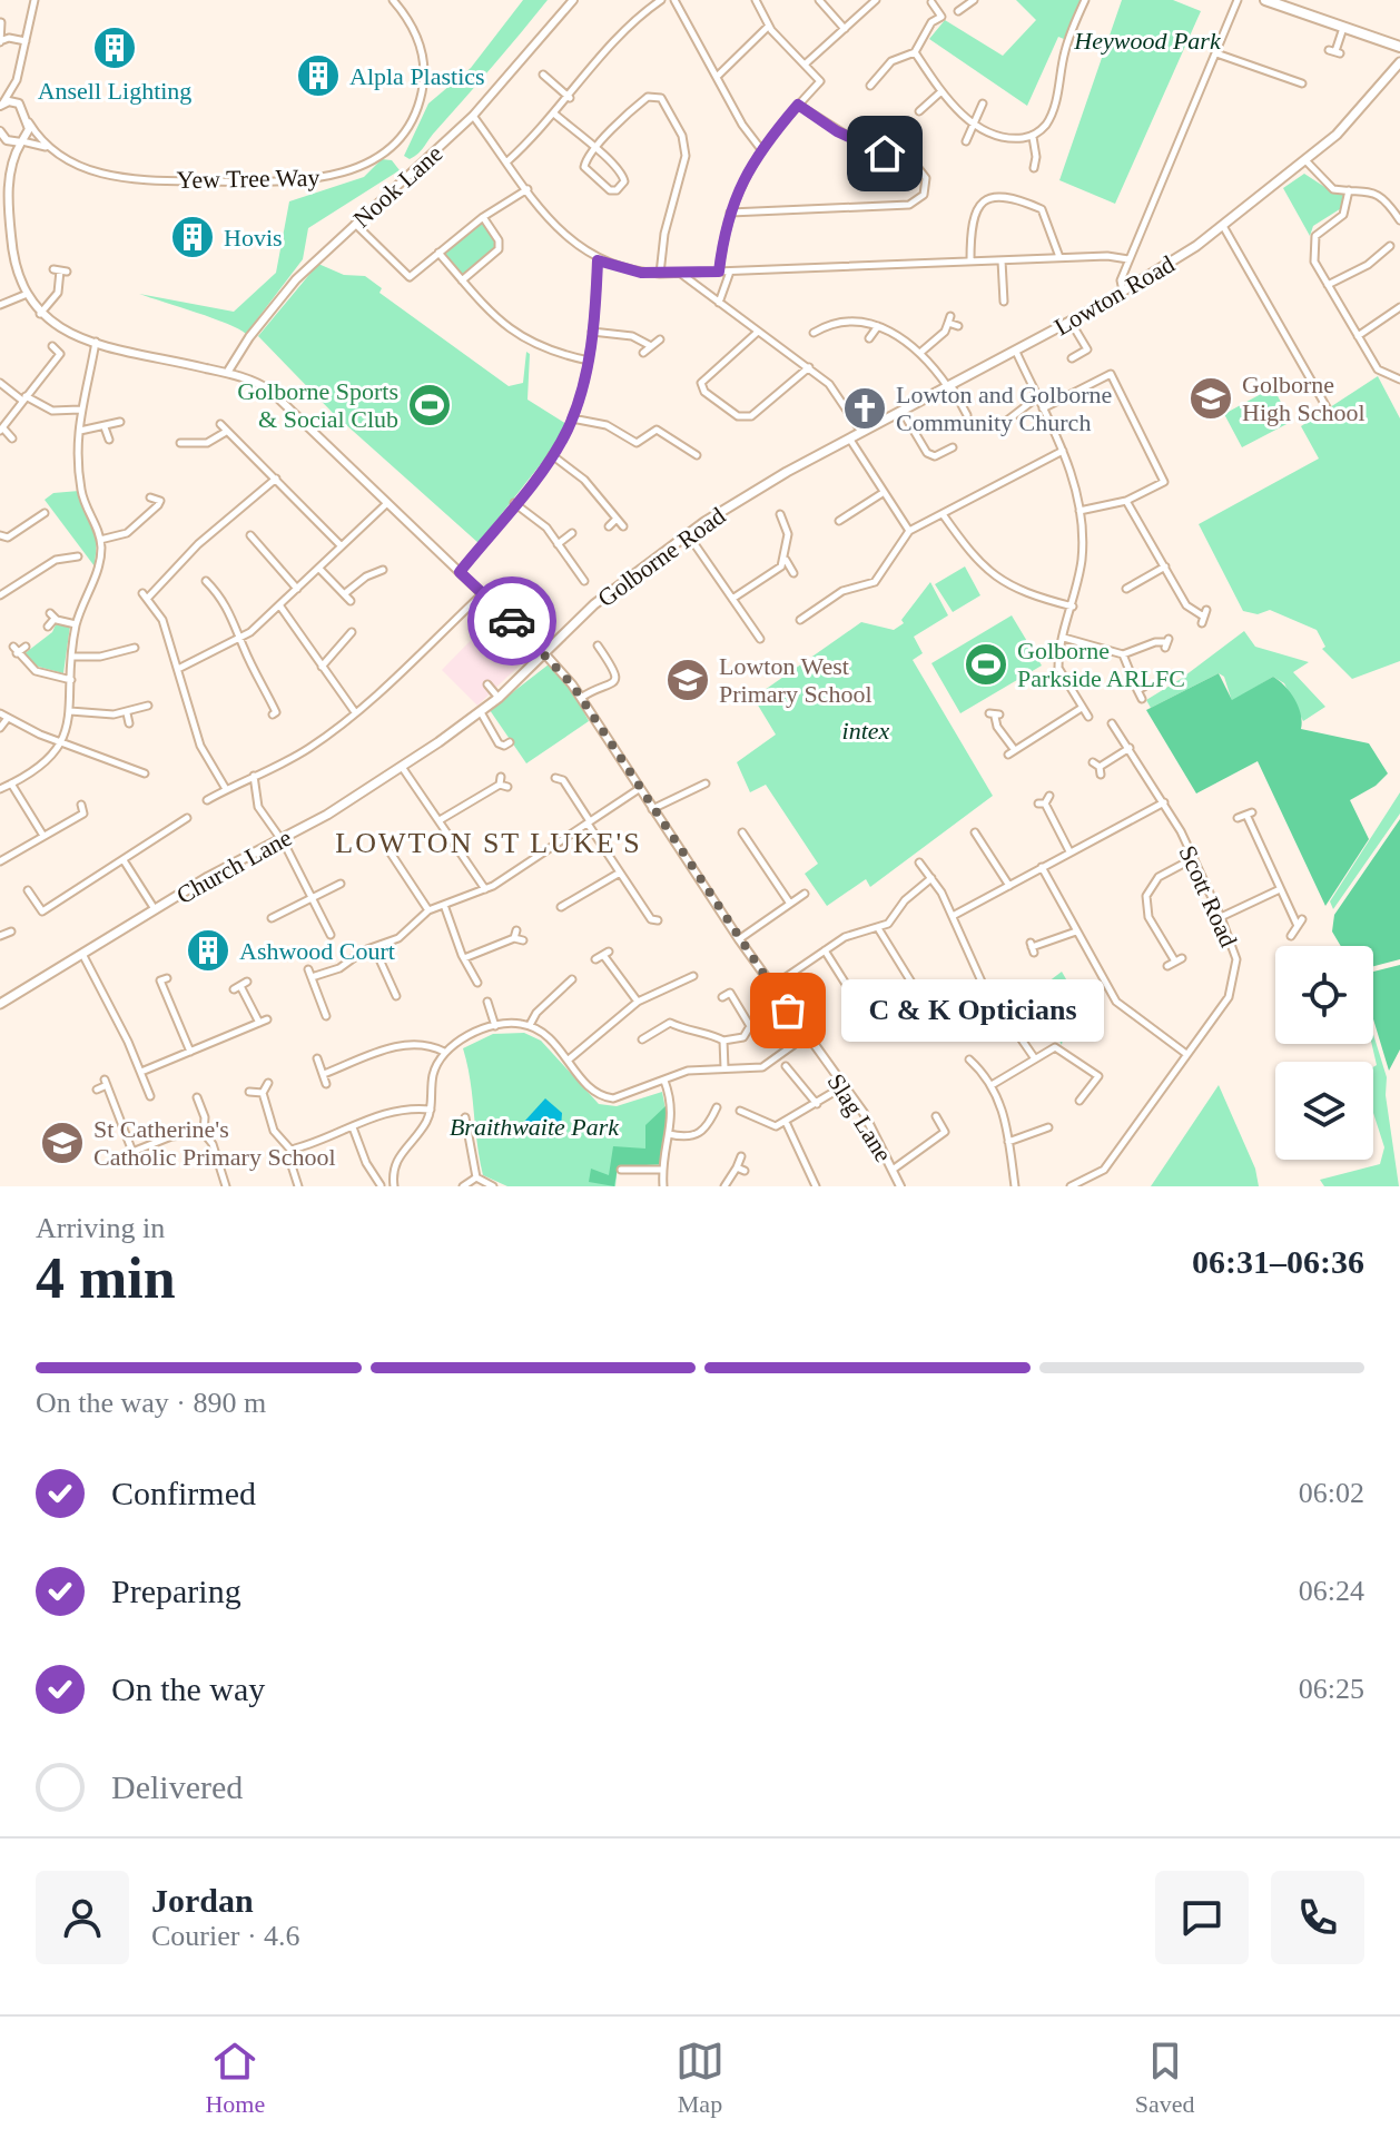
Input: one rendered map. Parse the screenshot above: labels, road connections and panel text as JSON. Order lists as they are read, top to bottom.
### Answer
{
  "streets": {
    "main road": ["Lowton Road", "Golborne Road", "Church Lane"],
    "street": [
      "Yew Tree Way",
      "Nook Lane",
      "Scott Road",
      "Slag Lane"
    ]
  },
  "crossings": [
    ["Nook Lane", "Slag Lane"],
    ["Lowton Road", "Golborne Road"],
    ["Golborne Road", "Church Lane"],
    ["Golborne Road", "Slag Lane"],
    ["Church Lane", "Slag Lane"]
  ],
  "districts": ["LOWTON ST LUKE'S"],
  "parks": ["Heywood Park", "intex", "Braithwaite Park"],
  "places": {
    "building": [
      "Ansell Lighting",
      "Alpla Plastics",
      "Hovis",
      "Ashwood Court"
    ],
    "school or university": ["Golborne High School", "Lowton West Primary School", "St Catherine's Catholic Primary School"],
    "sports": ["Golborne Sports & Social Club", "Golborne Parkside ARLFC"],
    "church": ["Lowton and Golborne Community Church"],
    "other": ["C & K Opticians"]
  },
  "page": {
    "bubble": "C & K Opticians",
    "heading": ["4 min", "Arriving in", "06:31–06:36"],
    "panel": ["Jordan", "Courier · 4.6"],
    "bar": "On the way · 890 m",
    "list": [
      ["Confirmed", "06:02"],
      ["Preparing", "06:24"],
      ["On the way", "06:25"],
      "Delivered"
    ],
    "tabs": ["Home", "Map", "Saved"]
  }
}
